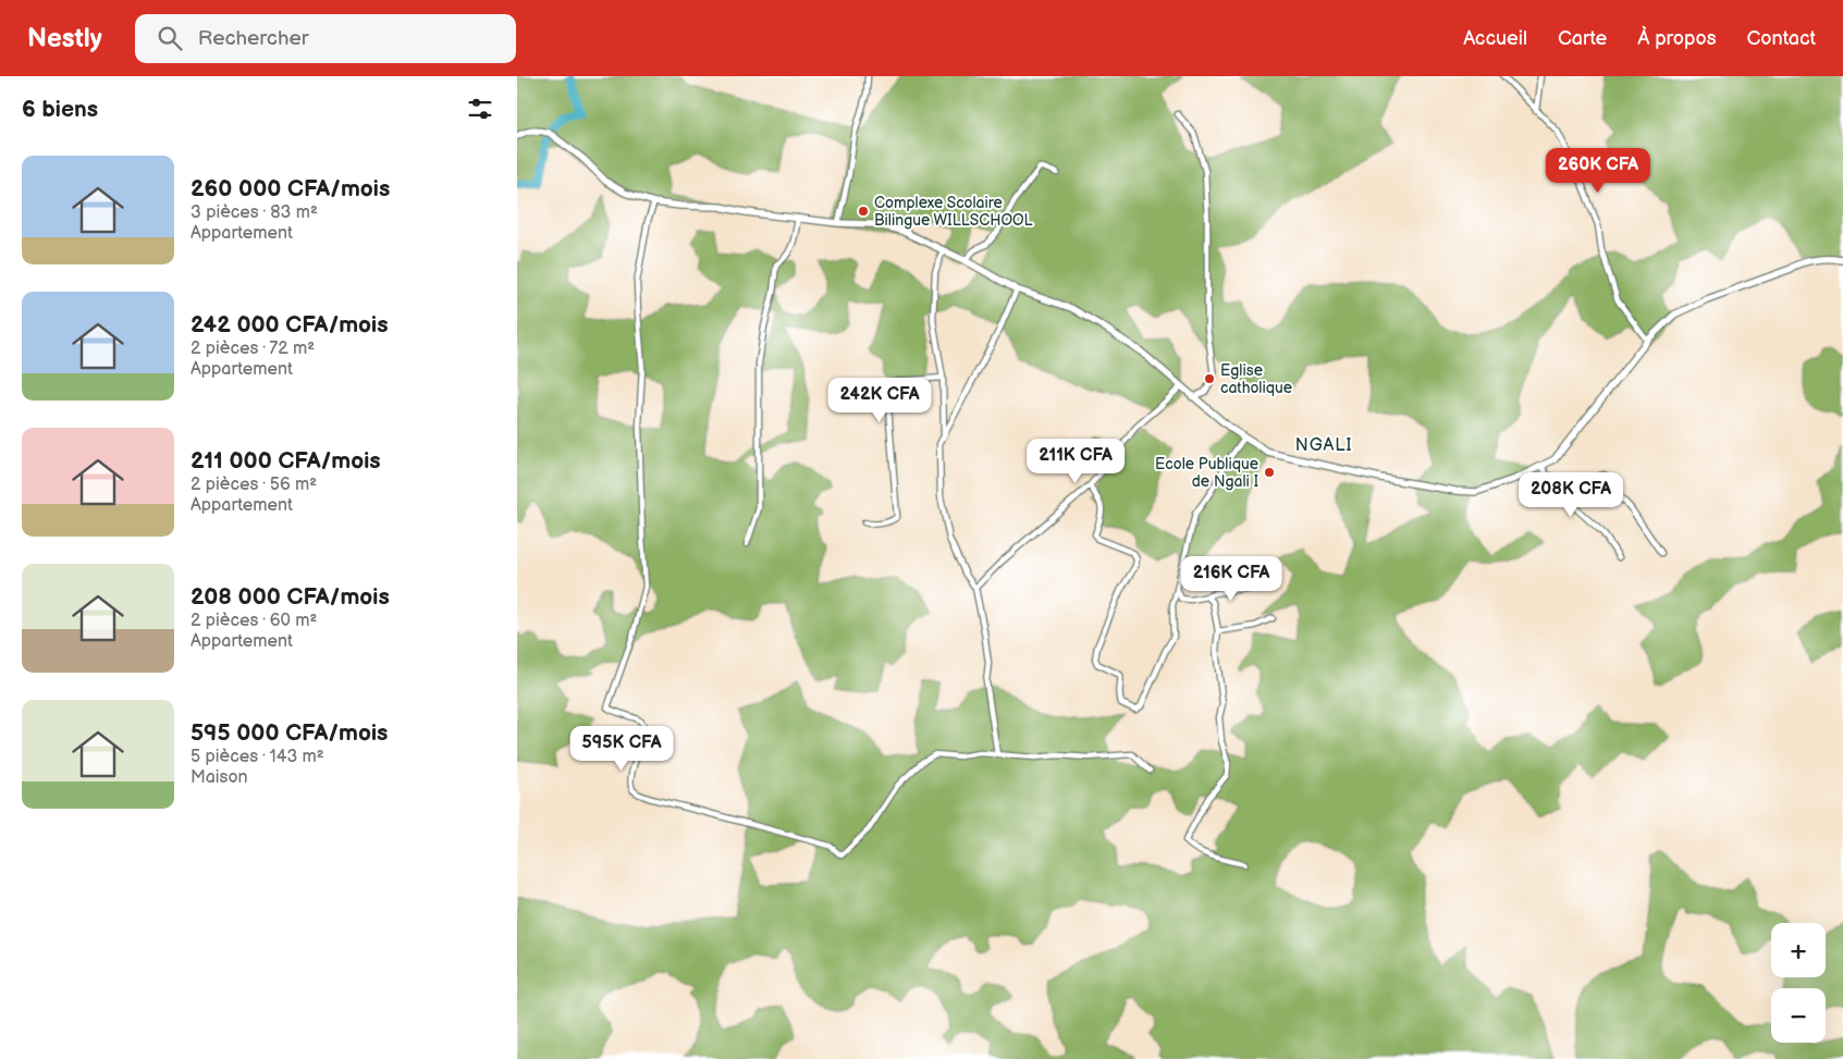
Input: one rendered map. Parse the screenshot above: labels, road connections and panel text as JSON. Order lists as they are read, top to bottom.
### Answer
{
  "districts": ["NGALI"],
  "places": ["Complexe Scolaire Bilingue WILLSCHOOL", "Eglise catholique", "Ecole Publique de Ngali I"],
  "page": {
    "header": "Nestly",
    "search": "Rechercher",
    "nav": [
      "Accueil",
      "Carte",
      "À propos",
      "Contact"
    ],
    "heading": "6 biens",
    "list": [
      {
        "name": "260 000 CFA/mois",
        "note": "3 pièces · 83 m² · Appartement"
      },
      {
        "name": "242 000 CFA/mois",
        "note": "2 pièces · 72 m² · Appartement"
      },
      {
        "name": "211 000 CFA/mois",
        "note": "2 pièces · 56 m² · Appartement"
      },
      {
        "name": "208 000 CFA/mois",
        "note": "2 pièces · 60 m² · Appartement"
      },
      {
        "name": "595 000 CFA/mois",
        "note": "5 pièces · 143 m² · Maison"
      }
    ],
    "price": [
      "260K CFA",
      "242K CFA",
      "211K CFA",
      "208K CFA",
      "216K CFA",
      "595K CFA"
    ],
    "map_buttons": ["+", "−"]
  }
}
